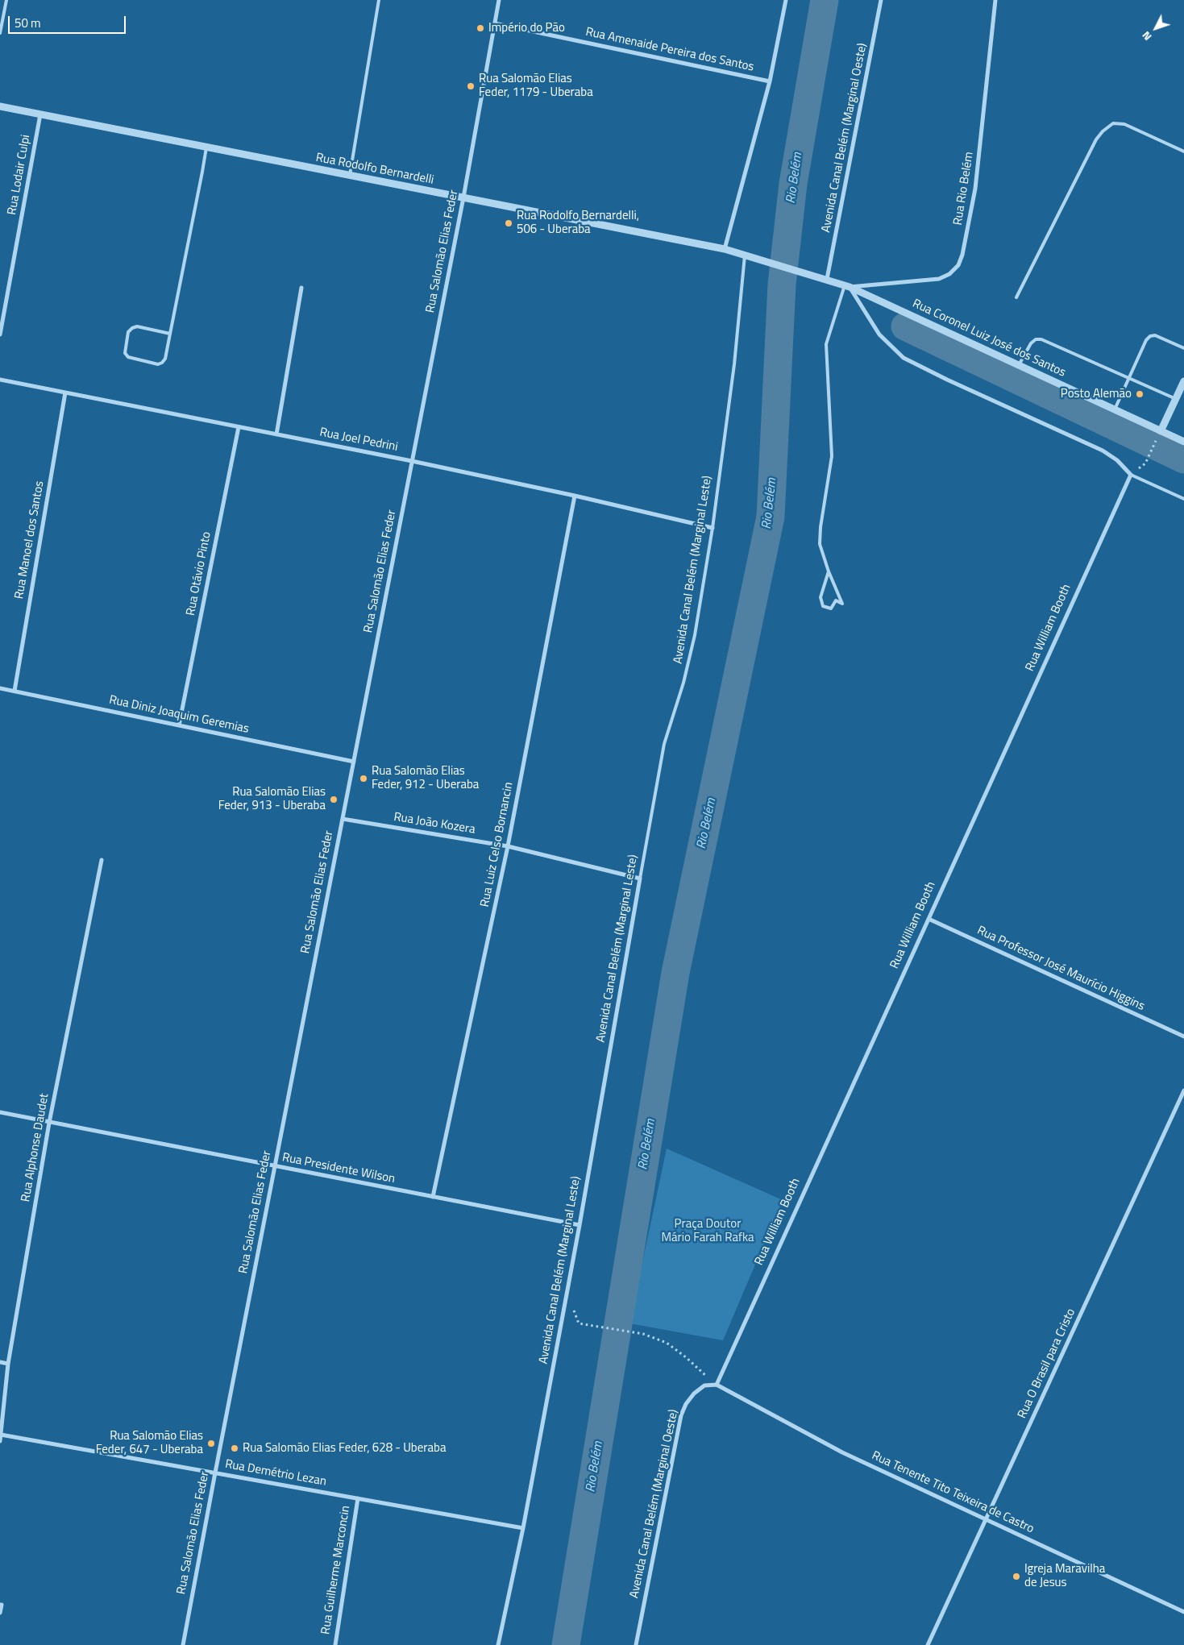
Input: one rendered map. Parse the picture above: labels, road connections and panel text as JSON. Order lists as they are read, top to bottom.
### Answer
{
  "streets": {
    "street": [
      "Rua Amenaide Pereira dos Santos",
      "Avenida Canal Belém (Marginal Oeste)",
      "Rua Rodolfo Bernardelli",
      "Rua Lodair Culpi",
      "Rua Rio Belém",
      "Rua Salomão Elias Feder",
      "Rua Coronel Luiz José dos Santos",
      "Rua Joel Pedrini",
      "Rua Manoel dos Santos",
      "Avenida Canal Belém (Marginal Leste)",
      "Rua Otávio Pinto",
      "Rua William Booth",
      "Rua Diniz Joaquim Geremias",
      "Rua João Kozera",
      "Rua Luiz Celso Bornancin",
      "Rua Professor José Maurício Higgins",
      "Rua Alphonse Daudet",
      "Rua Presidente Wilson",
      "Rua O Brasil para Cristo",
      "Rua Demétrio Lezan",
      "Rua Tenente Tito Teixeira de Castro",
      "Rua Guilherme Marconcin"
    ]
  },
  "crossings": [
    ["Rua Amenaide Pereira dos Santos", "Rua Salomão Elias Feder"],
    ["Avenida Canal Belém (Marginal Oeste)", "Rua Coronel Luiz José dos Santos"],
    ["Avenida Canal Belém (Marginal Oeste)", "Rua William Booth"],
    ["Avenida Canal Belém (Marginal Oeste)", "Rua Tenente Tito Teixeira de Castro"],
    ["Rua Rodolfo Bernardelli", "Rua Lodair Culpi"],
    ["Rua Rodolfo Bernardelli", "Rua Salomão Elias Feder"],
    ["Rua Rodolfo Bernardelli", "Rua Coronel Luiz José dos Santos"],
    ["Rua Rodolfo Bernardelli", "Avenida Canal Belém (Marginal Leste)"],
    ["Rua Rio Belém", "Rua Coronel Luiz José dos Santos"],
    ["Rua Salomão Elias Feder", "Rua Joel Pedrini"],
    ["Rua Salomão Elias Feder", "Rua Diniz Joaquim Geremias"],
    ["Rua Salomão Elias Feder", "Rua João Kozera"],
    ["Rua Salomão Elias Feder", "Rua Presidente Wilson"],
    ["Rua Salomão Elias Feder", "Rua Demétrio Lezan"],
    ["Rua Joel Pedrini", "Rua Manoel dos Santos"],
    ["Rua Joel Pedrini", "Avenida Canal Belém (Marginal Leste)"],
    ["Rua Joel Pedrini", "Rua Otávio Pinto"],
    ["Rua Joel Pedrini", "Rua Luiz Celso Bornancin"],
    ["Rua Manoel dos Santos", "Rua Diniz Joaquim Geremias"],
    ["Avenida Canal Belém (Marginal Leste)", "Rua João Kozera"],
    ["Avenida Canal Belém (Marginal Leste)", "Rua Presidente Wilson"],
    ["Avenida Canal Belém (Marginal Leste)", "Rua Demétrio Lezan"],
    ["Rua Otávio Pinto", "Rua Diniz Joaquim Geremias"],
    ["Rua William Booth", "Rua Professor José Maurício Higgins"],
    ["Rua William Booth", "Rua Tenente Tito Teixeira de Castro"],
    ["Rua João Kozera", "Rua Luiz Celso Bornancin"],
    ["Rua Luiz Celso Bornancin", "Rua Presidente Wilson"],
    ["Rua Alphonse Daudet", "Rua Presidente Wilson"],
    ["Rua Alphonse Daudet", "Rua Demétrio Lezan"],
    ["Rua O Brasil para Cristo", "Rua Tenente Tito Teixeira de Castro"],
    ["Rua Demétrio Lezan", "Rua Guilherme Marconcin"]
  ],
  "water": ["Rio Belém"],
  "parks": ["Praça Doutor Mário Farah Rafka"],
  "places": [
    "Império do Pão",
    "Rua Salomão Elias Feder, 1179 - Uberaba",
    "Rua Rodolfo Bernardelli, 506 - Uberaba",
    "Posto Alemão",
    "Rua Salomão Elias Feder, 912 - Uberaba",
    "Rua Salomão Elias Feder, 913 - Uberaba",
    "Rua Salomão Elias Feder, 647 - Uberaba",
    "Rua Salomão Elias Feder, 628 - Uberaba",
    "Igreja Maravilha de Jesus"
  ],
  "scale_bar": "50 m",
  "north": "bottom left"
}
